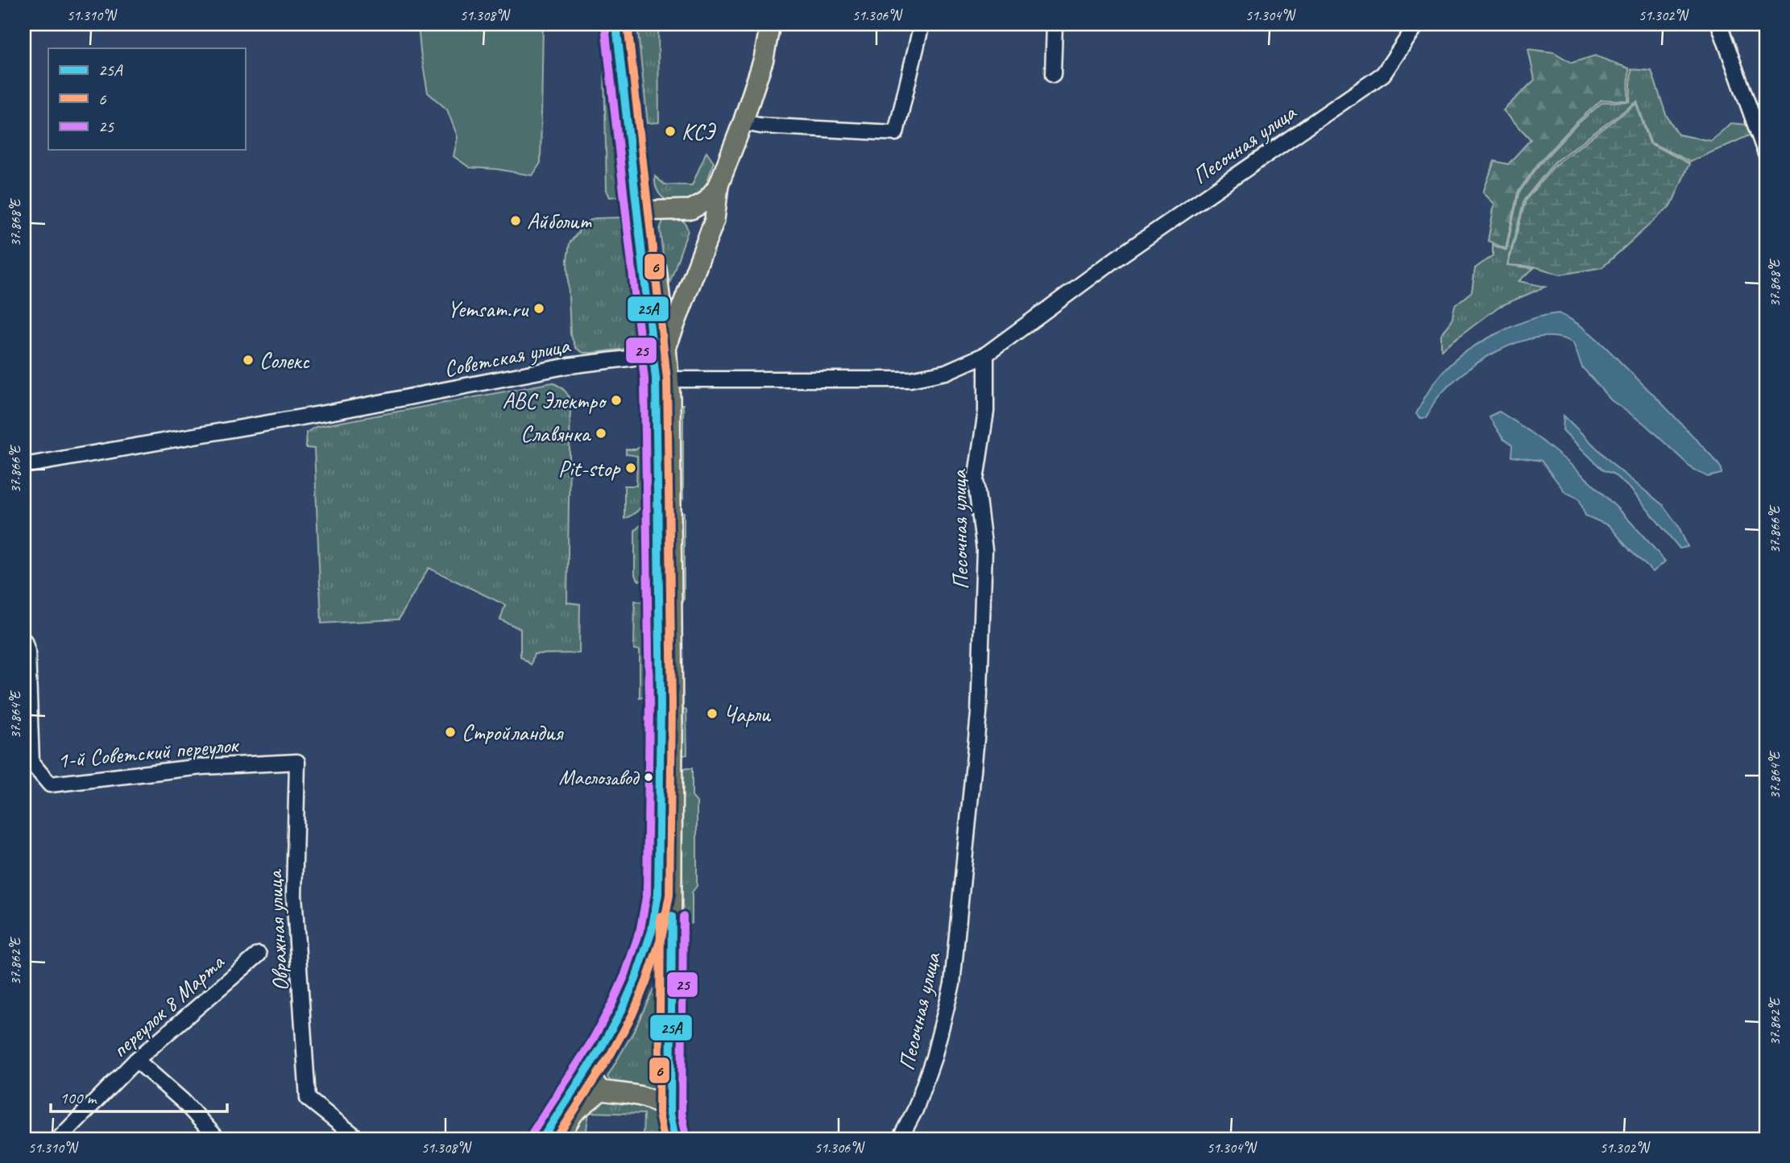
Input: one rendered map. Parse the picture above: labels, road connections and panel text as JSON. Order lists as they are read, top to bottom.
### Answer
{
  "streets": {
    "street": [
      "Песочная улица",
      "Советская улица",
      "1-й Советский переулок",
      "Овражная улица",
      "переулок 8 Марта"
    ]
  },
  "crossings": [
    ["1-й Советский переулок", "Овражная улица"]
  ],
  "places": [
    "КСЭ",
    "Айболит",
    "Yemsam.ru",
    "Солекс",
    "АВС Электро",
    "Славянка",
    "Pit-stop",
    "Чарли",
    "Стройландия",
    "Маслозавод"
  ],
  "lines": ["transit line 25А", "transit line 6", "transit line 25"],
  "legend": ["25А", "6", "25"],
  "scale_bar": "100 m",
  "coordinates": [
    "51.310°N",
    "51.308°N",
    "51.306°N",
    "51.304°N",
    "51.302°N",
    "37.868°E",
    "37.866°E",
    "37.864°E",
    "37.862°E"
  ]
}
